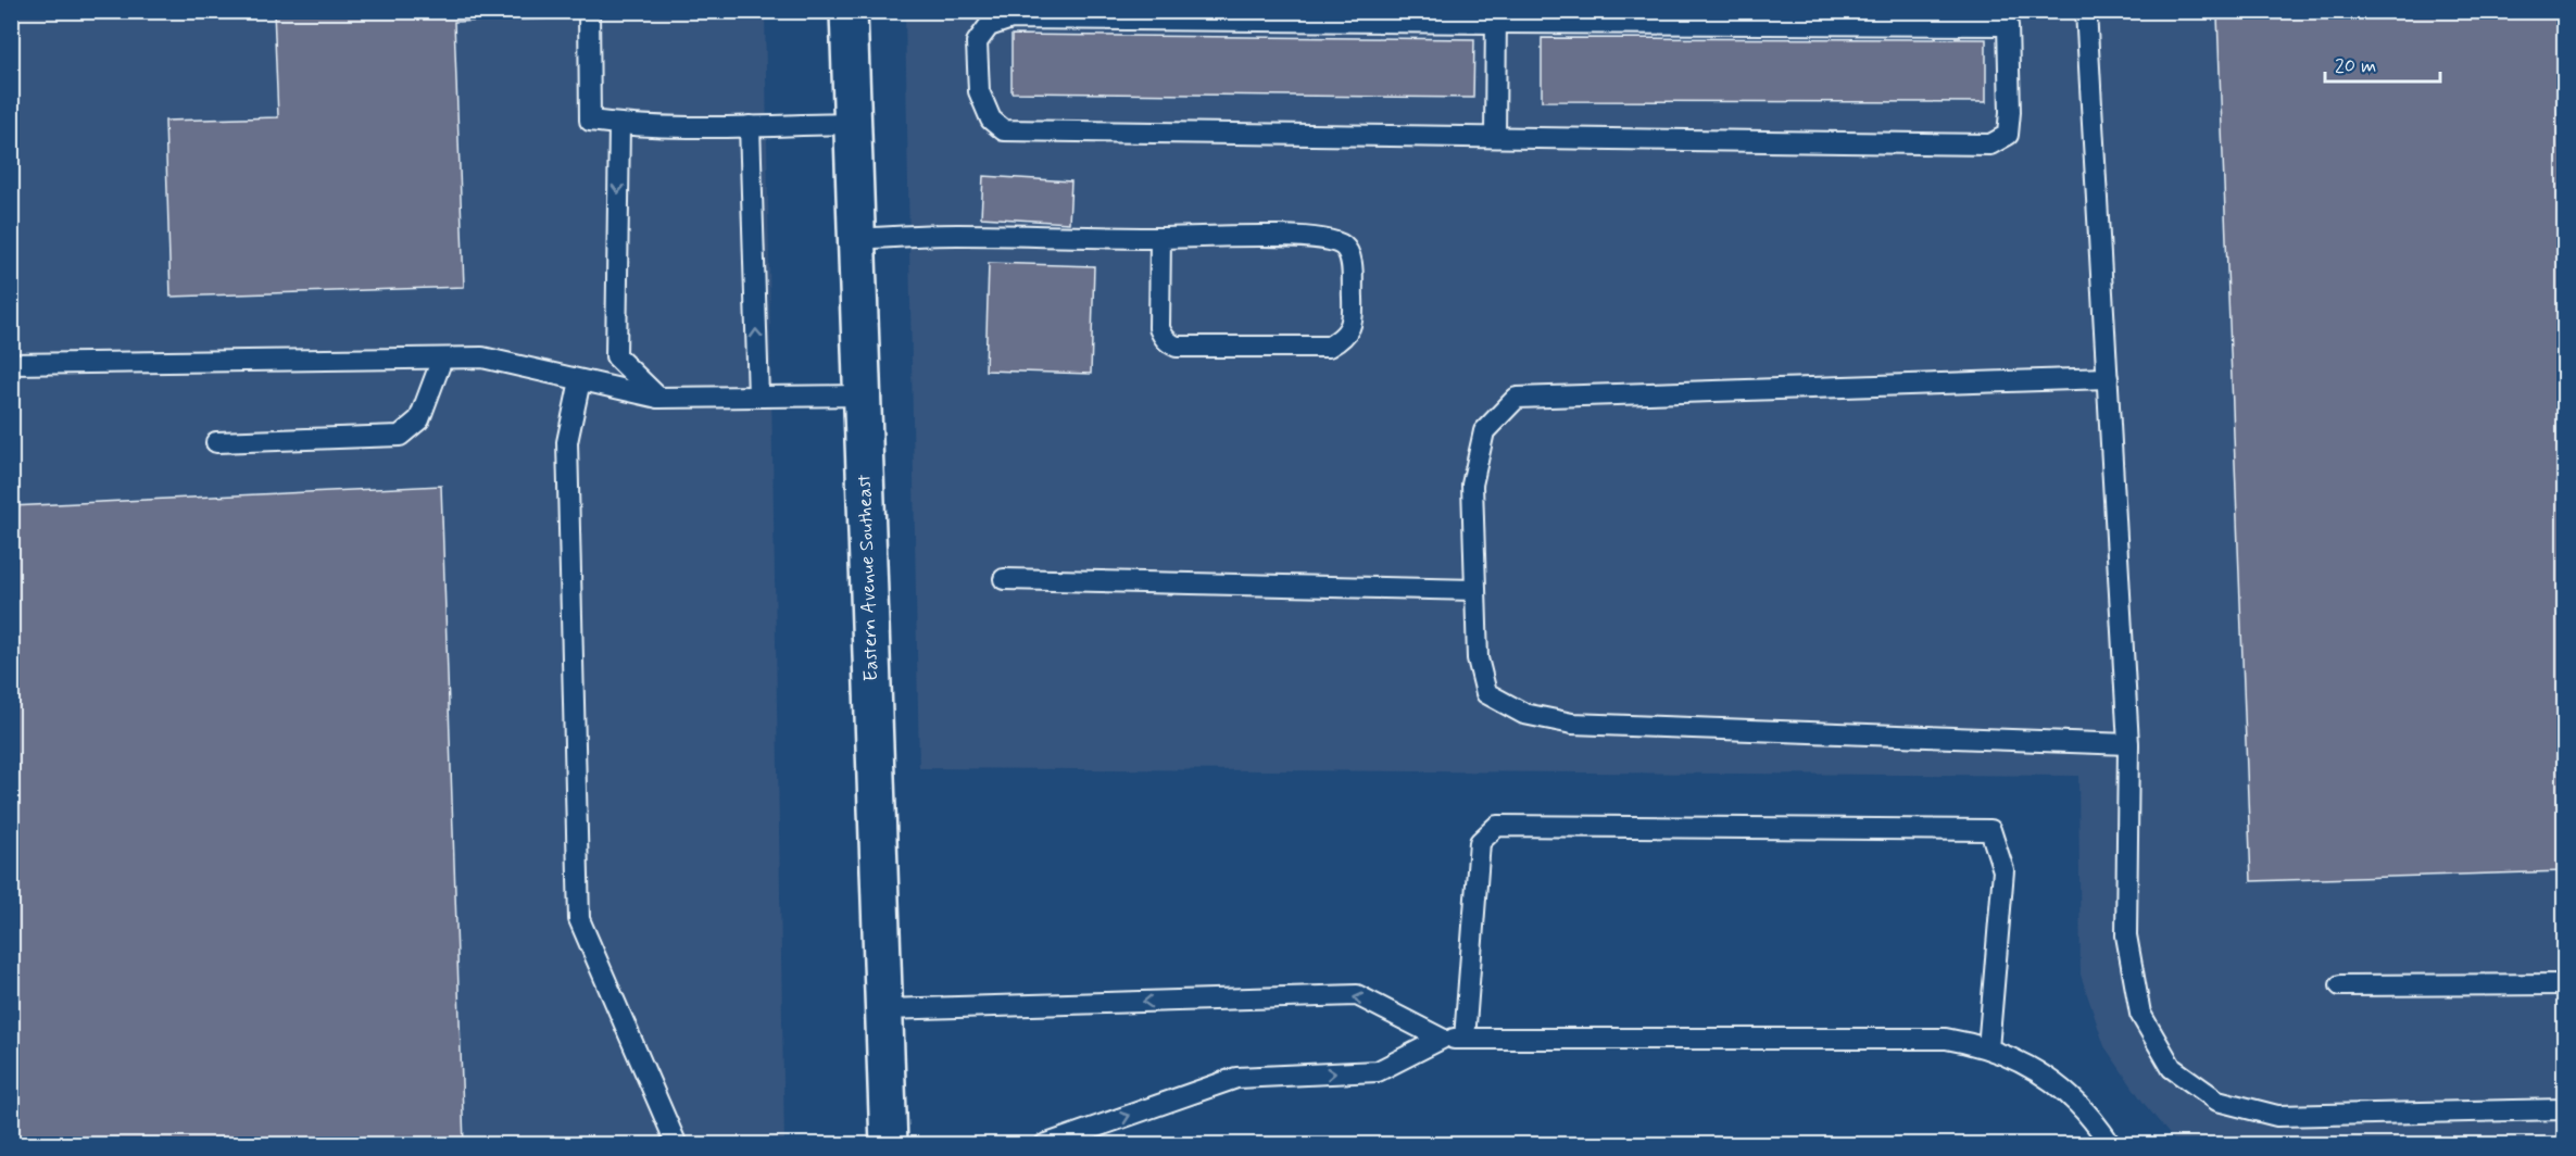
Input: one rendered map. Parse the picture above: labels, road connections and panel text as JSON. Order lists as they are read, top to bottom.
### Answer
{
  "streets": {
    "main road": ["Eastern Avenue Southeast"]
  },
  "scale_bar": "20 m"
}
